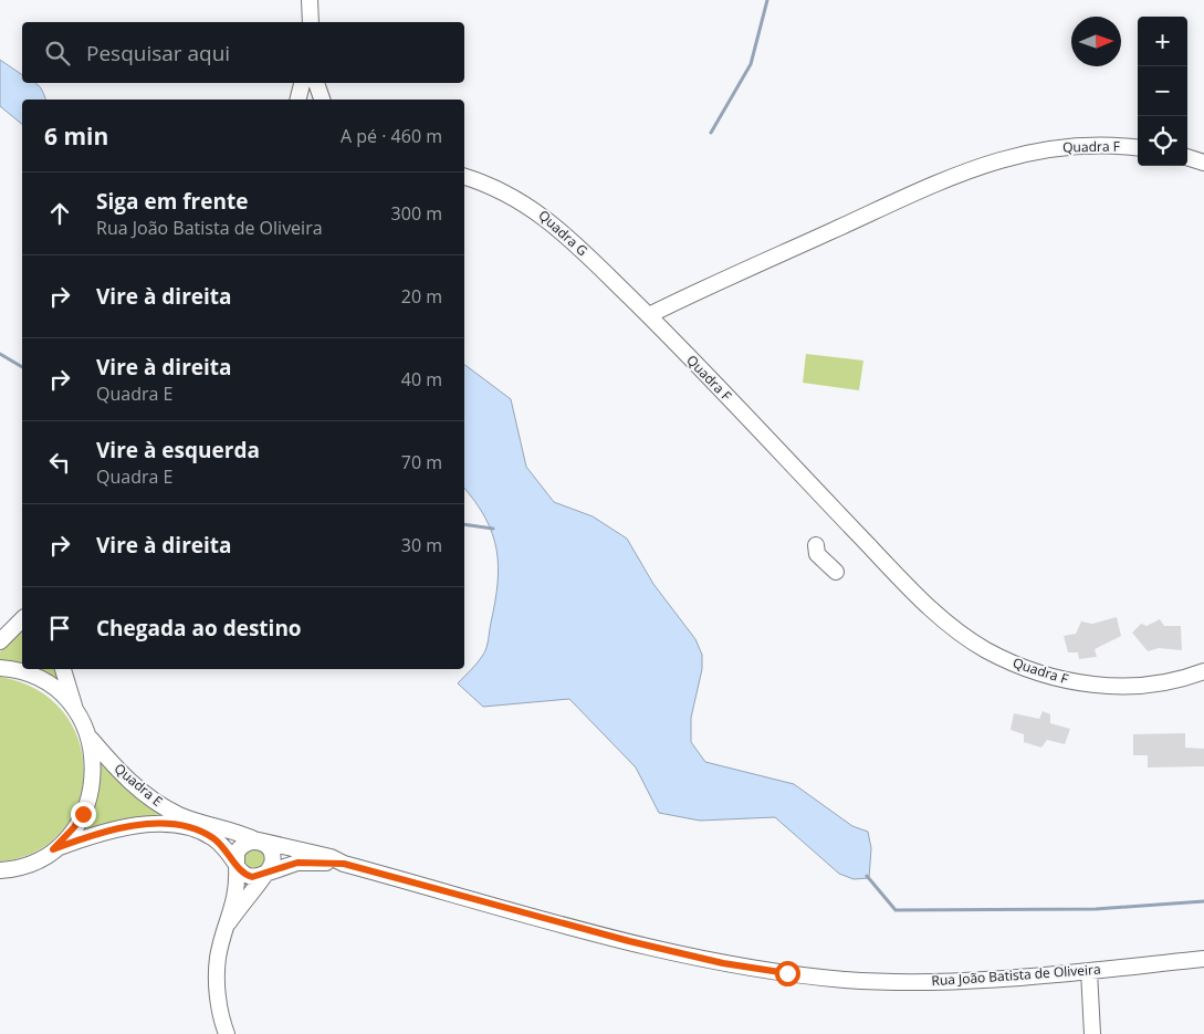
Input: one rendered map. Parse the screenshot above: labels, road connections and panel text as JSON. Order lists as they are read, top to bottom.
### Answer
{
  "streets": {
    "street": [
      "Quadra F",
      "Quadra G",
      "Quadra E",
      "Rua João Batista de Oliveira"
    ]
  },
  "crossings": [
    ["Quadra F", "Quadra G"],
    ["Quadra E", "Rua João Batista de Oliveira"]
  ],
  "north": "right",
  "page": {
    "map_buttons": ["+", "−"],
    "search": "Pesquisar aqui",
    "heading": ["6 min", "A pé · 460 m"],
    "list": [
      ["Siga em frente", "Rua João Batista de Oliveira", "300 m"],
      ["Vire à direita", "20 m"],
      ["Vire à direita", "Quadra E", "40 m"],
      ["Vire à esquerda", "Quadra E", "70 m"],
      ["Vire à direita", "30 m"],
      "Chegada ao destino"
    ]
  }
}
